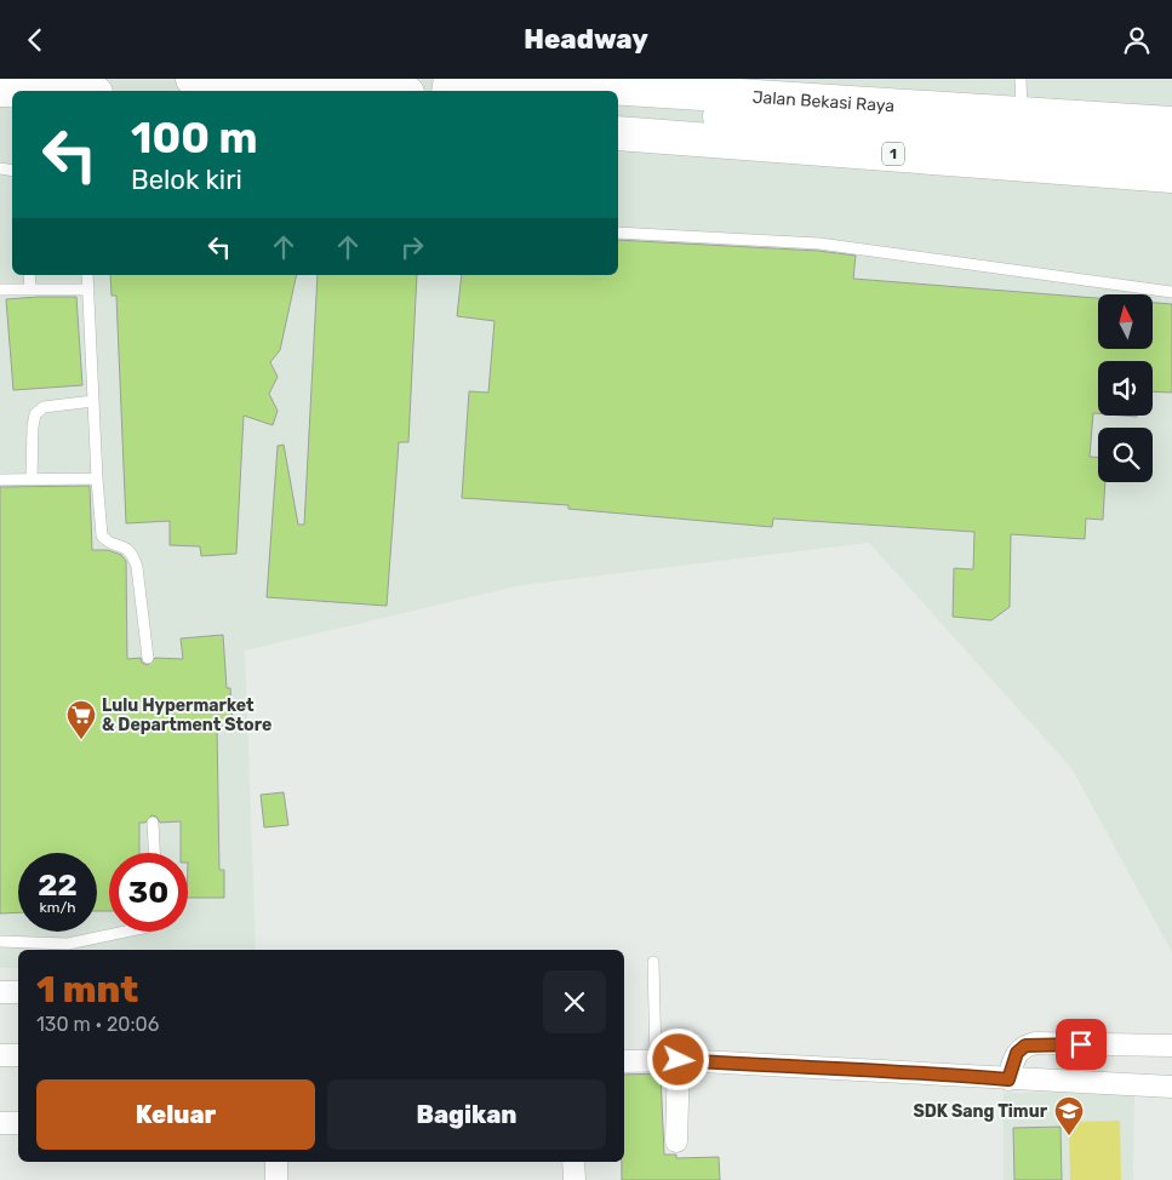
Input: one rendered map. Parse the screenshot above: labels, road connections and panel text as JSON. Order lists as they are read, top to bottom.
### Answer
{
  "streets": {
    "highway": ["Jalan Bekasi Raya", "1"]
  },
  "places": {
    "supermarket": ["Lulu Hypermarket & Department Store"],
    "school or university": ["SDK Sang Timur"]
  },
  "north": "top",
  "page": {
    "header": "Headway",
    "turn": ["100 m", "Belok kiri"],
    "speed": "22 km/h",
    "limit": "30",
    "heading": ["1 mnt", "130 m · 20:06"],
    "buttons": ["Keluar", "Bagikan"]
  }
}
